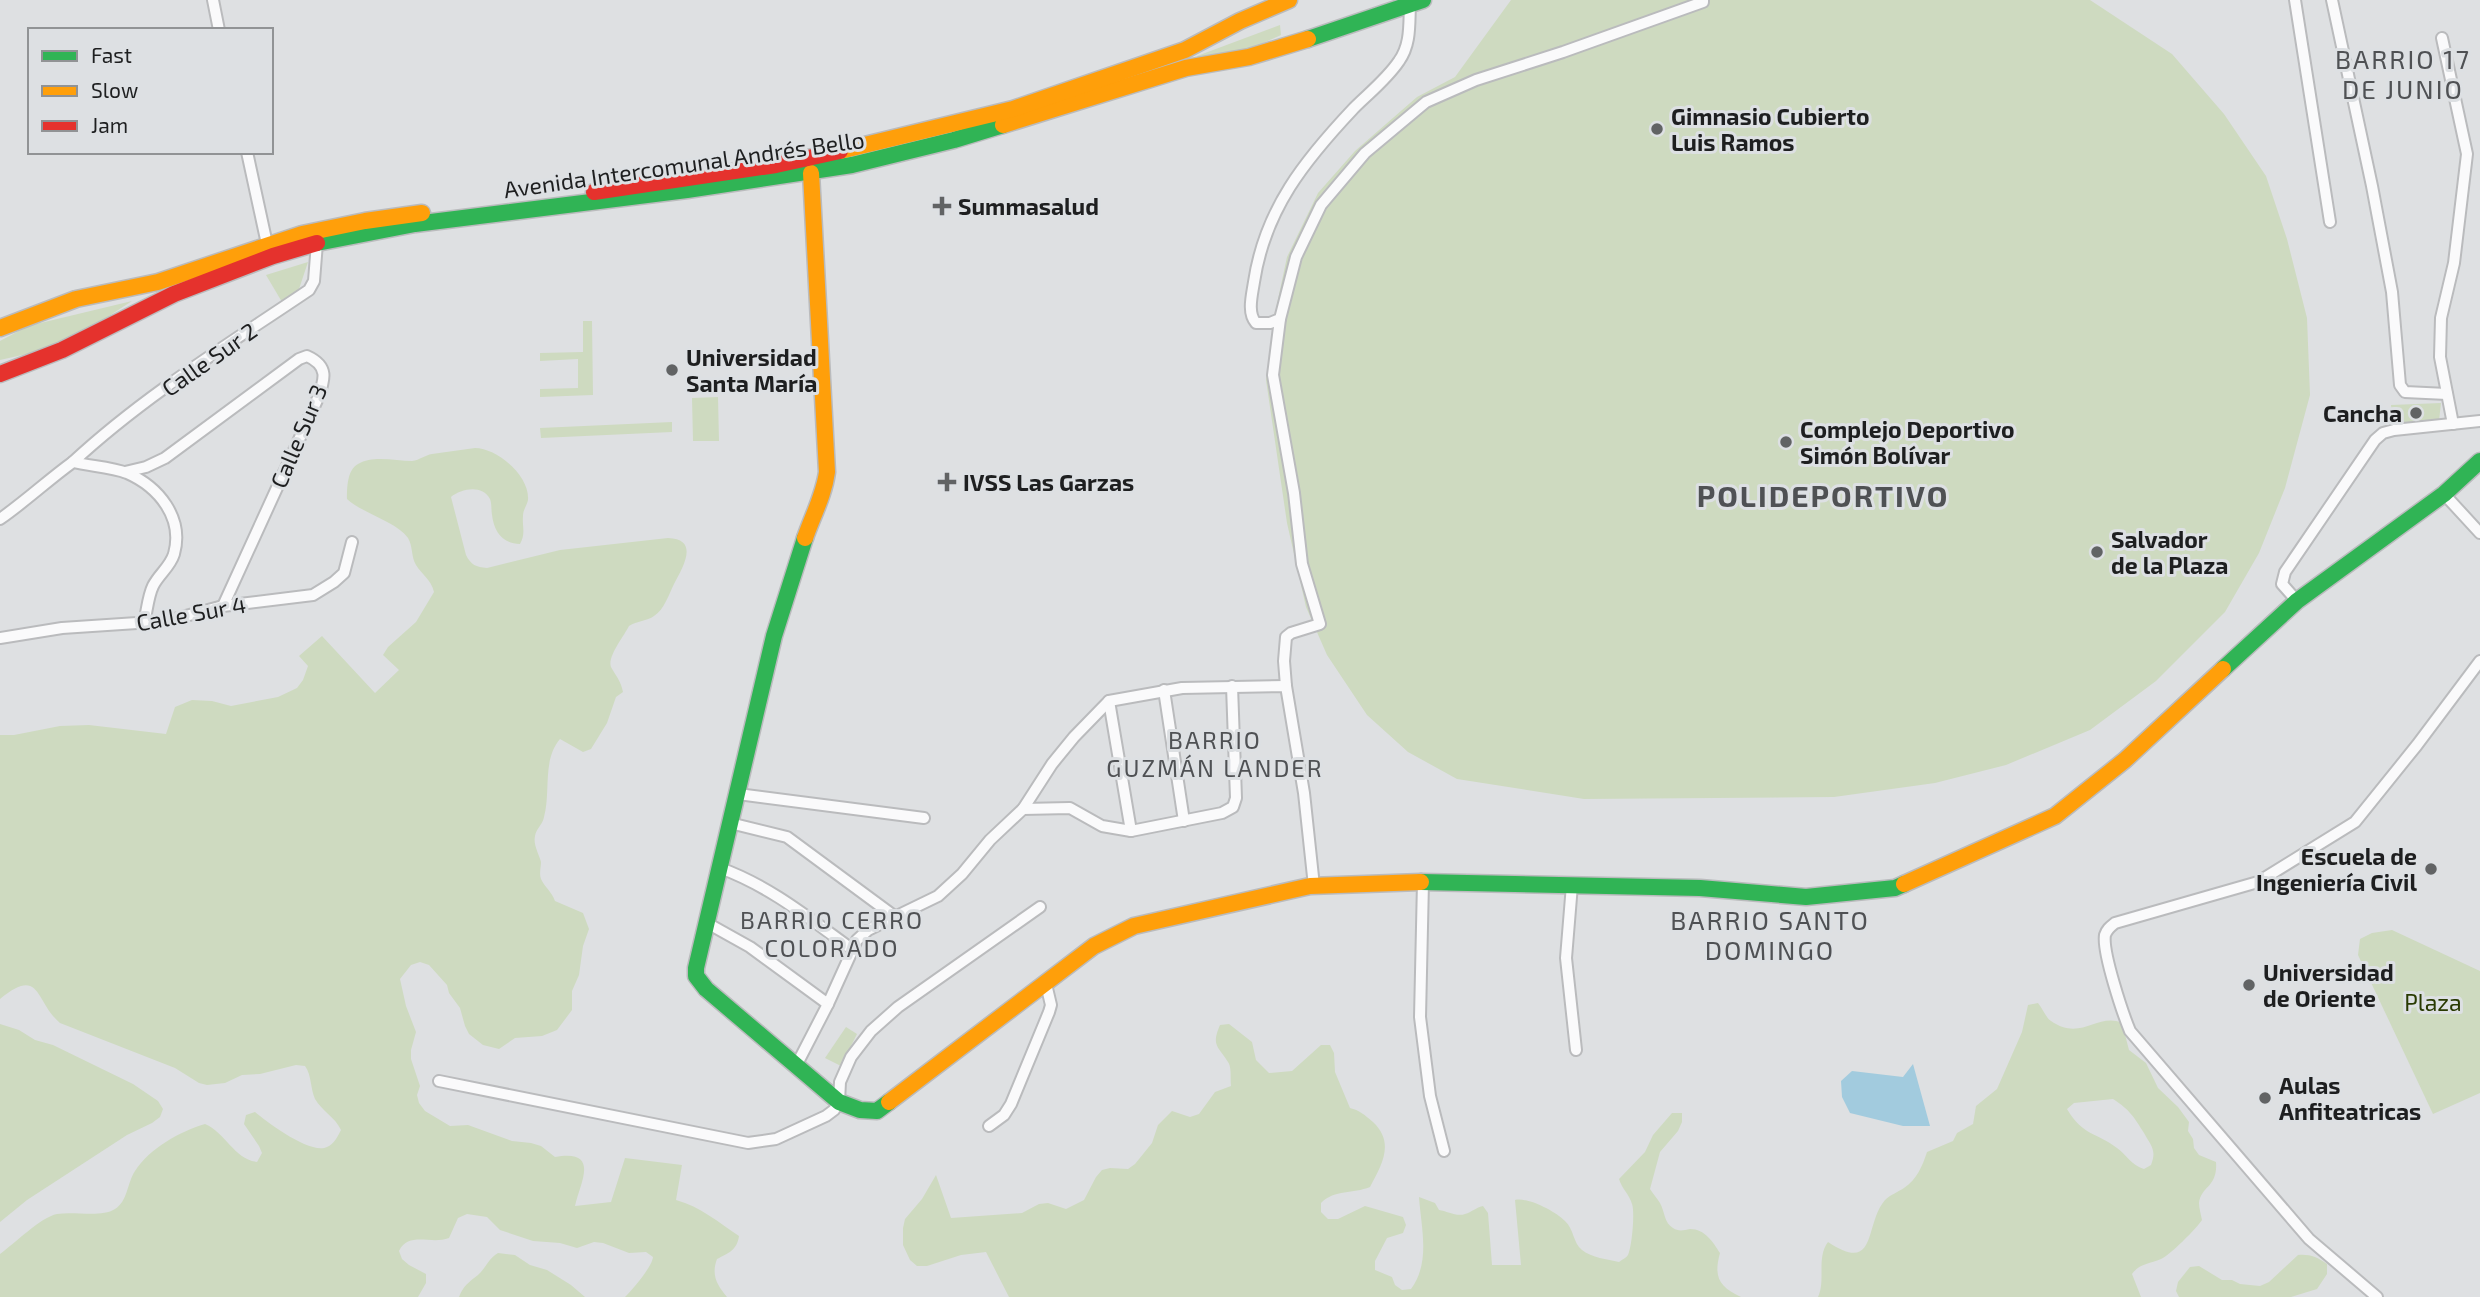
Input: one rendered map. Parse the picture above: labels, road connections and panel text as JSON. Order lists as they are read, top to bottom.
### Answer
{
  "streets": {
    "street": [
      "Avenida Intercomunal Andrés Bello",
      "Calle Sur 2",
      "Calle Sur 3",
      "Calle Sur 4"
    ]
  },
  "crossings": [
    ["Avenida Intercomunal Andrés Bello", "Calle Sur 2"],
    ["Calle Sur 3", "Calle Sur 4"]
  ],
  "districts": [
    "BARRIO 17 DE JUNIO",
    "POLIDEPORTIVO",
    "BARRIO GUZMÁN LANDER",
    "BARRIO CERRO COLORADO",
    "BARRIO SANTO DOMINGO"
  ],
  "parks": ["Plaza"],
  "places": {
    "other": [
      "Gimnasio Cubierto Luis Ramos",
      "Universidad Santa María",
      "Cancha",
      "Complejo Deportivo Simón Bolívar",
      "Salvador de la Plaza",
      "Escuela de Ingeniería Civil",
      "Universidad de Oriente",
      "Aulas Anfiteatricas"
    ],
    "health": ["Summasalud", "IVSS Las Garzas"]
  },
  "legend": ["Fast", "Slow", "Jam"]
}
